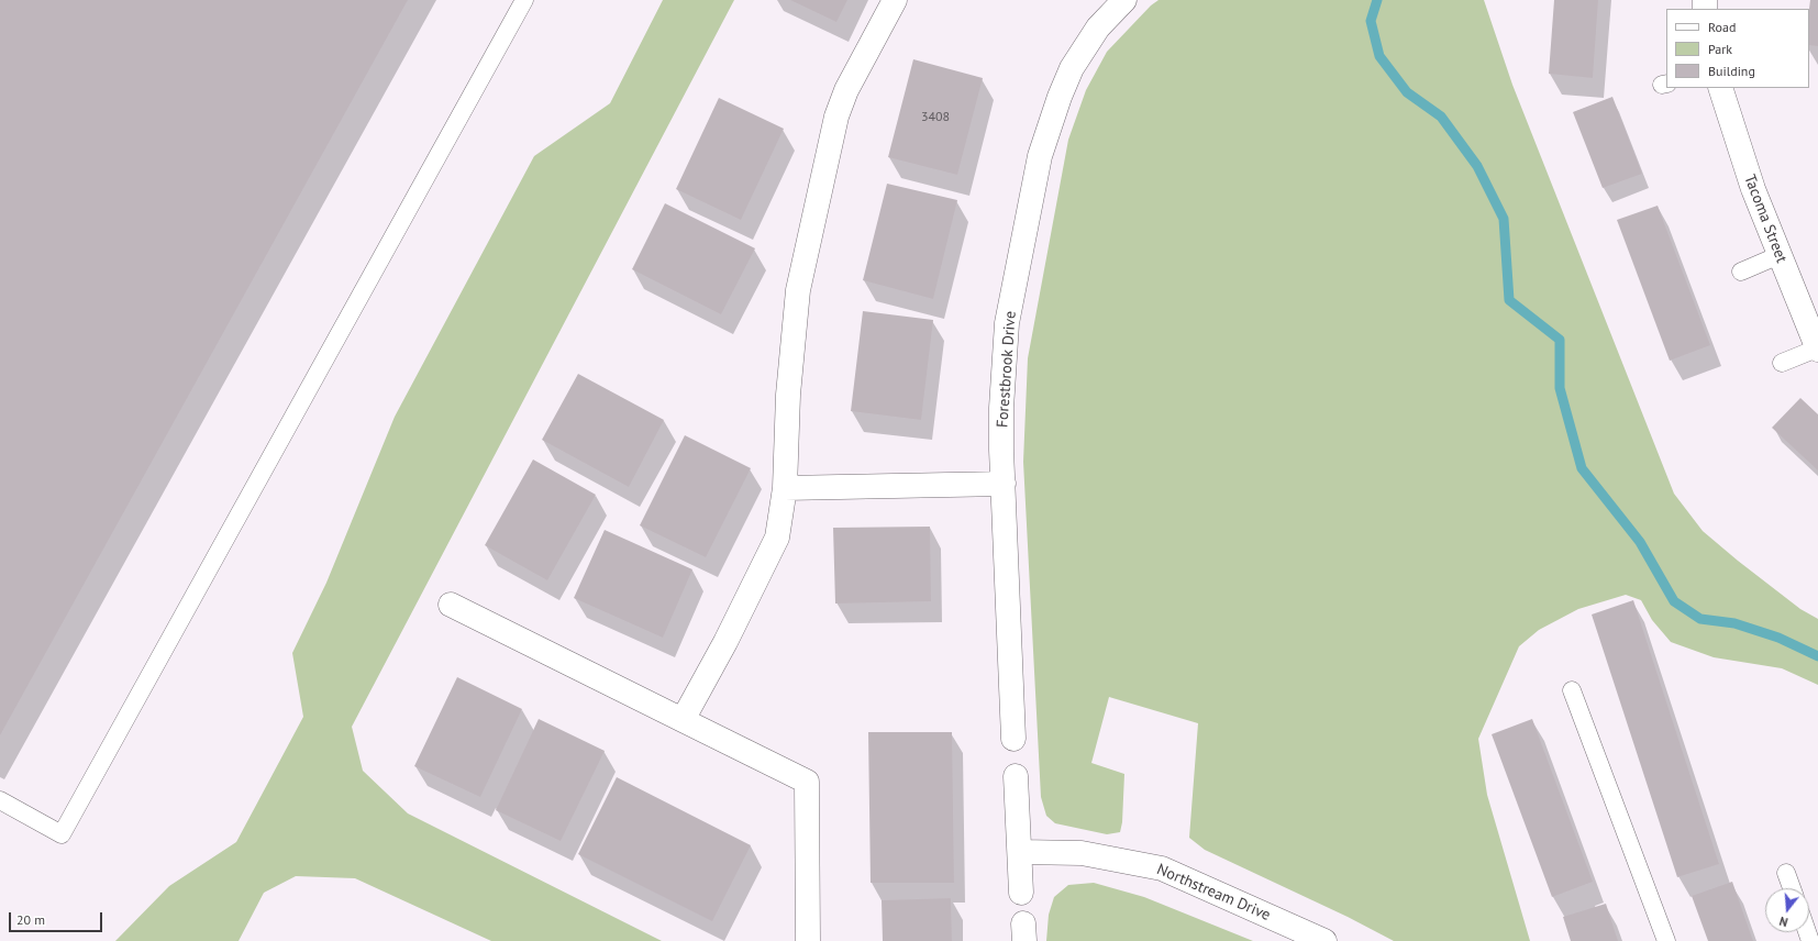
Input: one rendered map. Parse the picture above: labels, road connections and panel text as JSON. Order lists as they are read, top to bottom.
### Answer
{
  "streets": {
    "street": ["Tacoma Street", "Forestbrook Drive", "Northstream Drive"]
  },
  "house_numbers": ["3408"],
  "legend": ["Road", "Park", "Building"],
  "scale_bar": "20 m",
  "north": "bottom"
}
